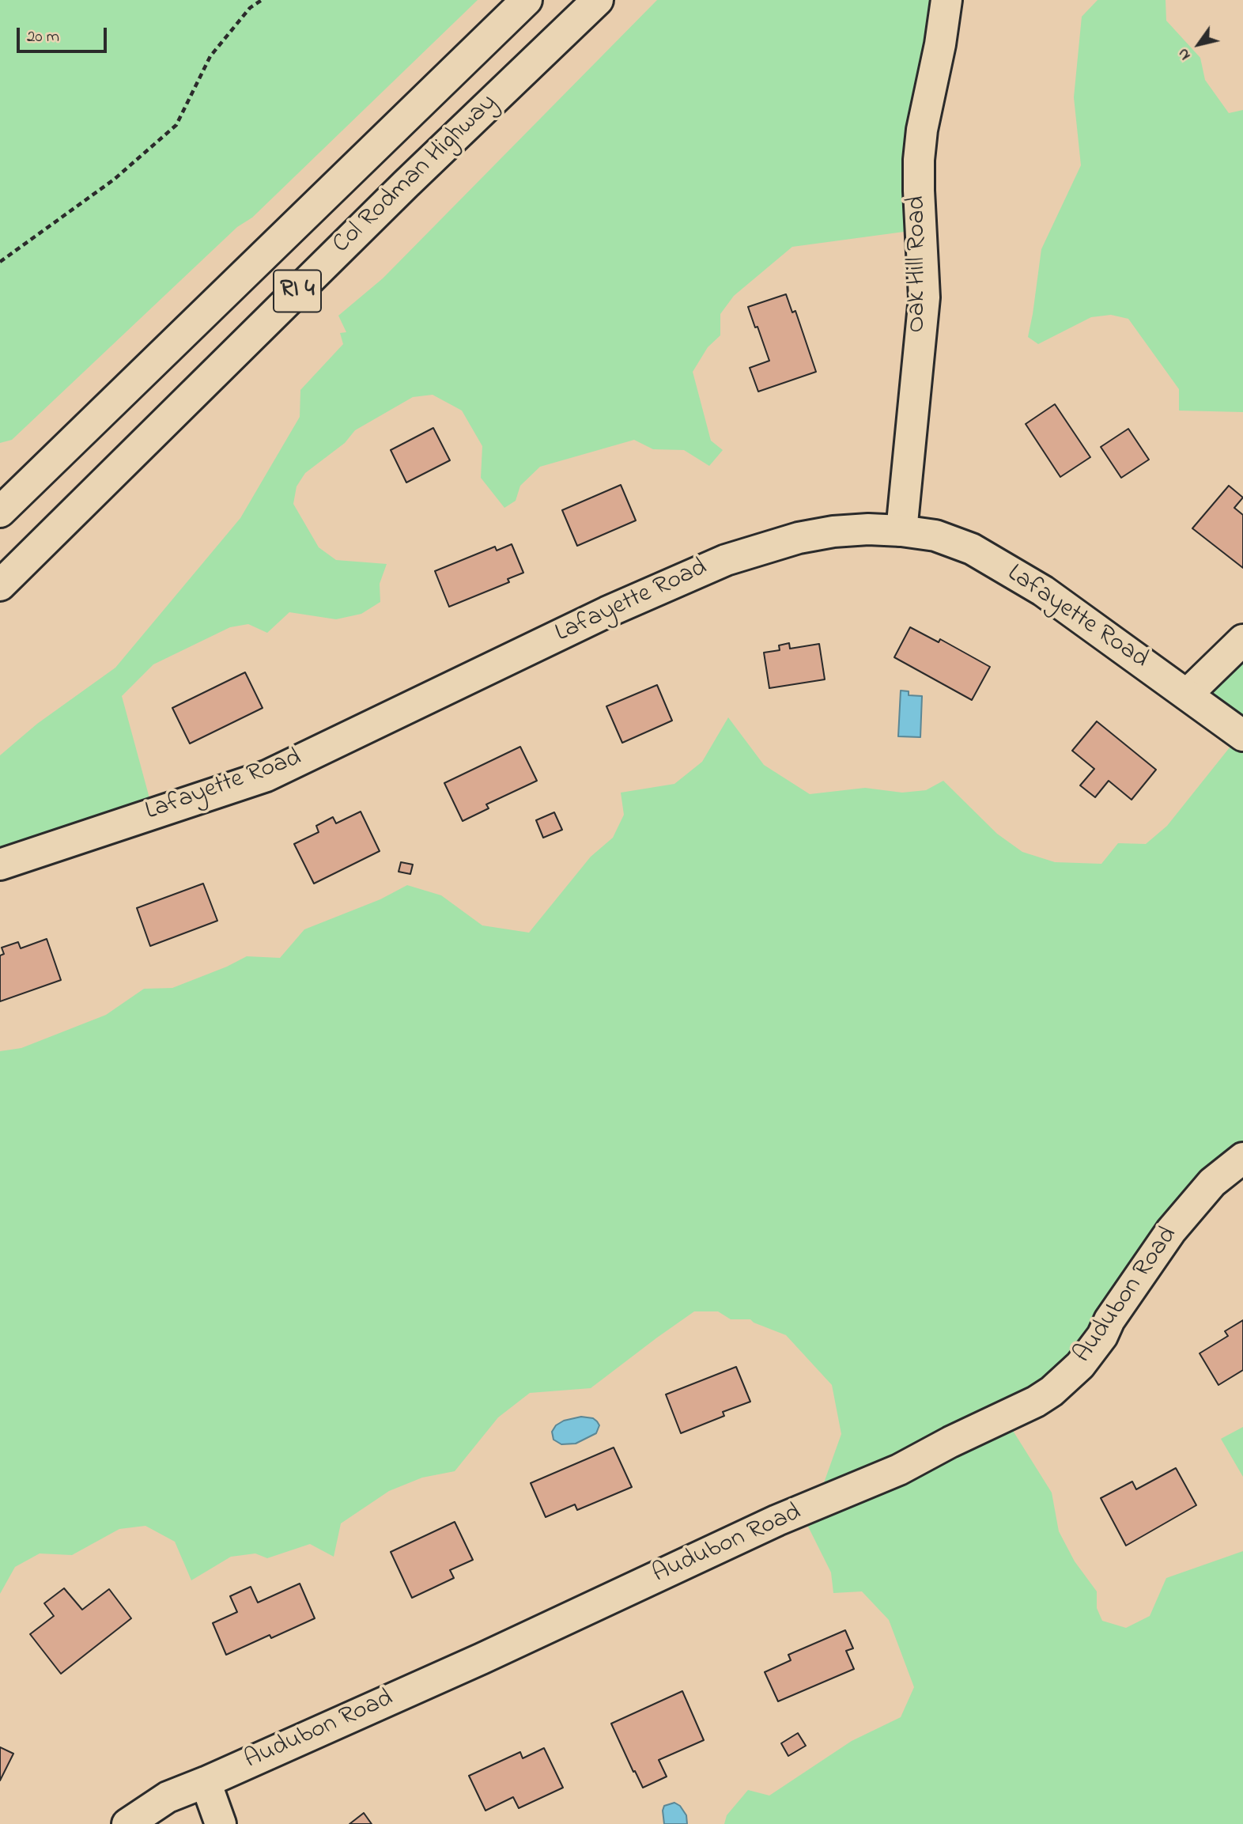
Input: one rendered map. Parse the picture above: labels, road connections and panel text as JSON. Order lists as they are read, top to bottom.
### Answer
{
  "streets": {
    "main road": [
      "Col Rodman Highway",
      "Oak Hill Road",
      "RI 4",
      "Lafayette Road",
      "Audubon Road"
    ]
  },
  "crossings": [
    ["Oak Hill Road", "Lafayette Road"]
  ],
  "scale_bar": "20 m",
  "north": "bottom left"
}
